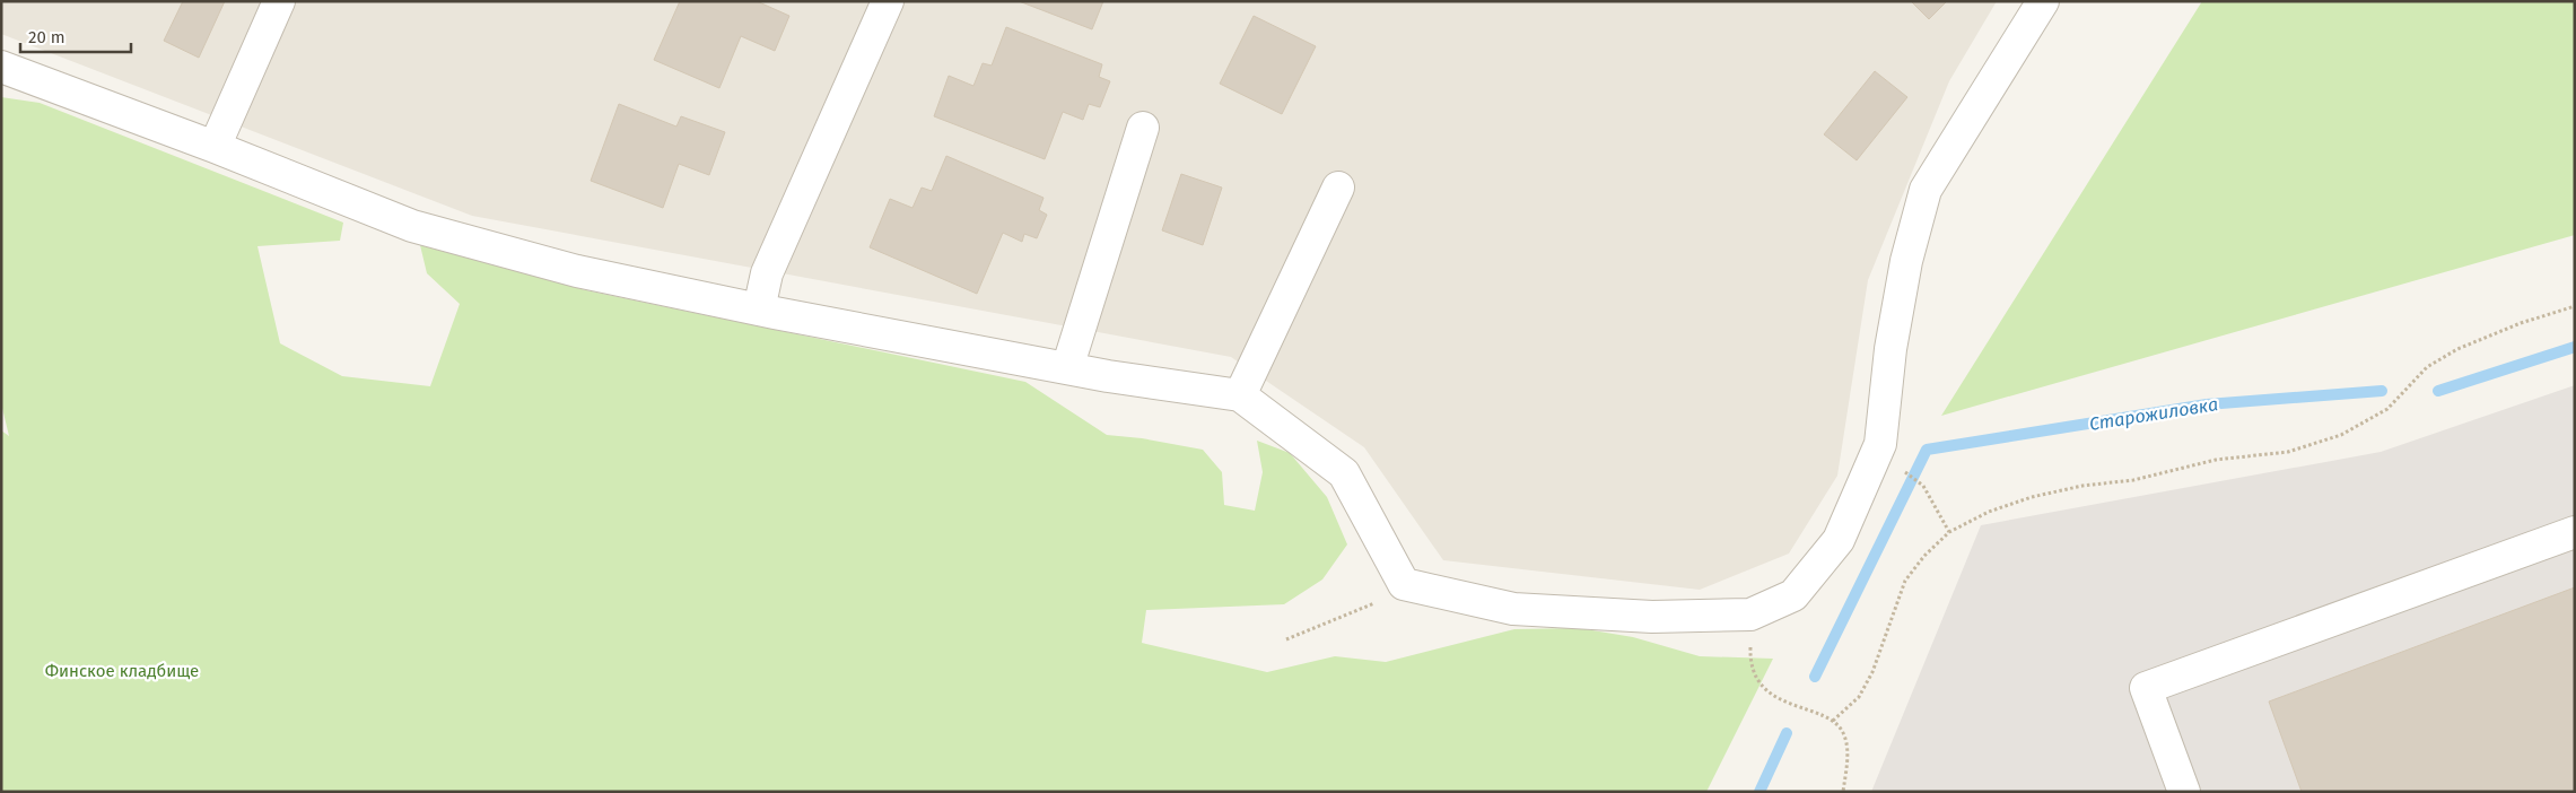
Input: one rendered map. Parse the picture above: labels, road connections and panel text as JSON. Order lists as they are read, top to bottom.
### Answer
{
  "water": ["Старожиловка"],
  "parks": ["Финское кладбище"],
  "scale_bar": "20 m"
}
